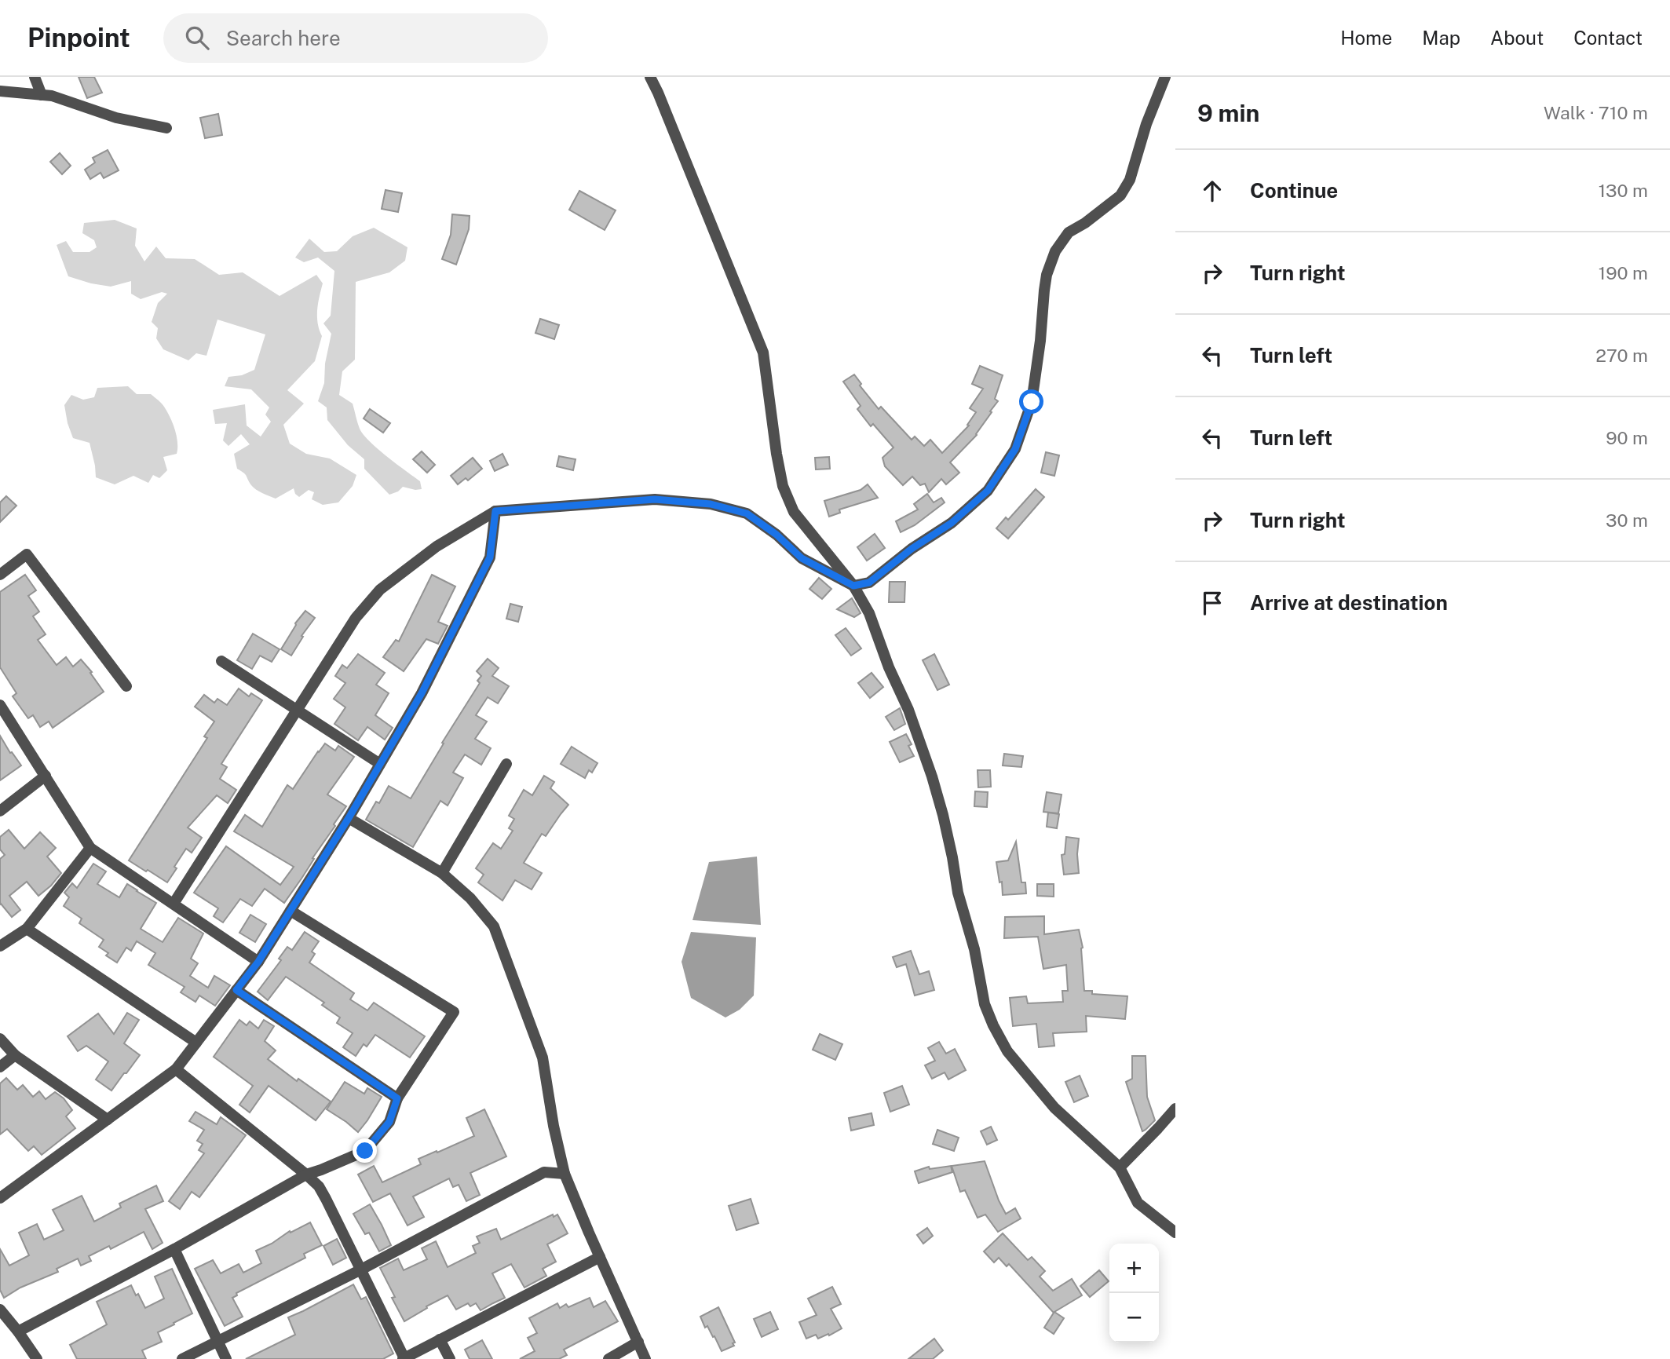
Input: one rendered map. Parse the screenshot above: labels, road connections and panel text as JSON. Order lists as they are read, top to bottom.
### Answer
{
  "page": {
    "header": "Pinpoint",
    "search": "Search here",
    "nav": [
      "Home",
      "Map",
      "About",
      "Contact"
    ],
    "heading": ["9 min", "Walk · 710 m"],
    "list": [
      ["Continue", "130 m"],
      ["Turn right", "190 m"],
      ["Turn left", "270 m"],
      ["Turn left", "90 m"],
      ["Turn right", "30 m"],
      "Arrive at destination"
    ],
    "map_buttons": ["+", "−"]
  }
}
